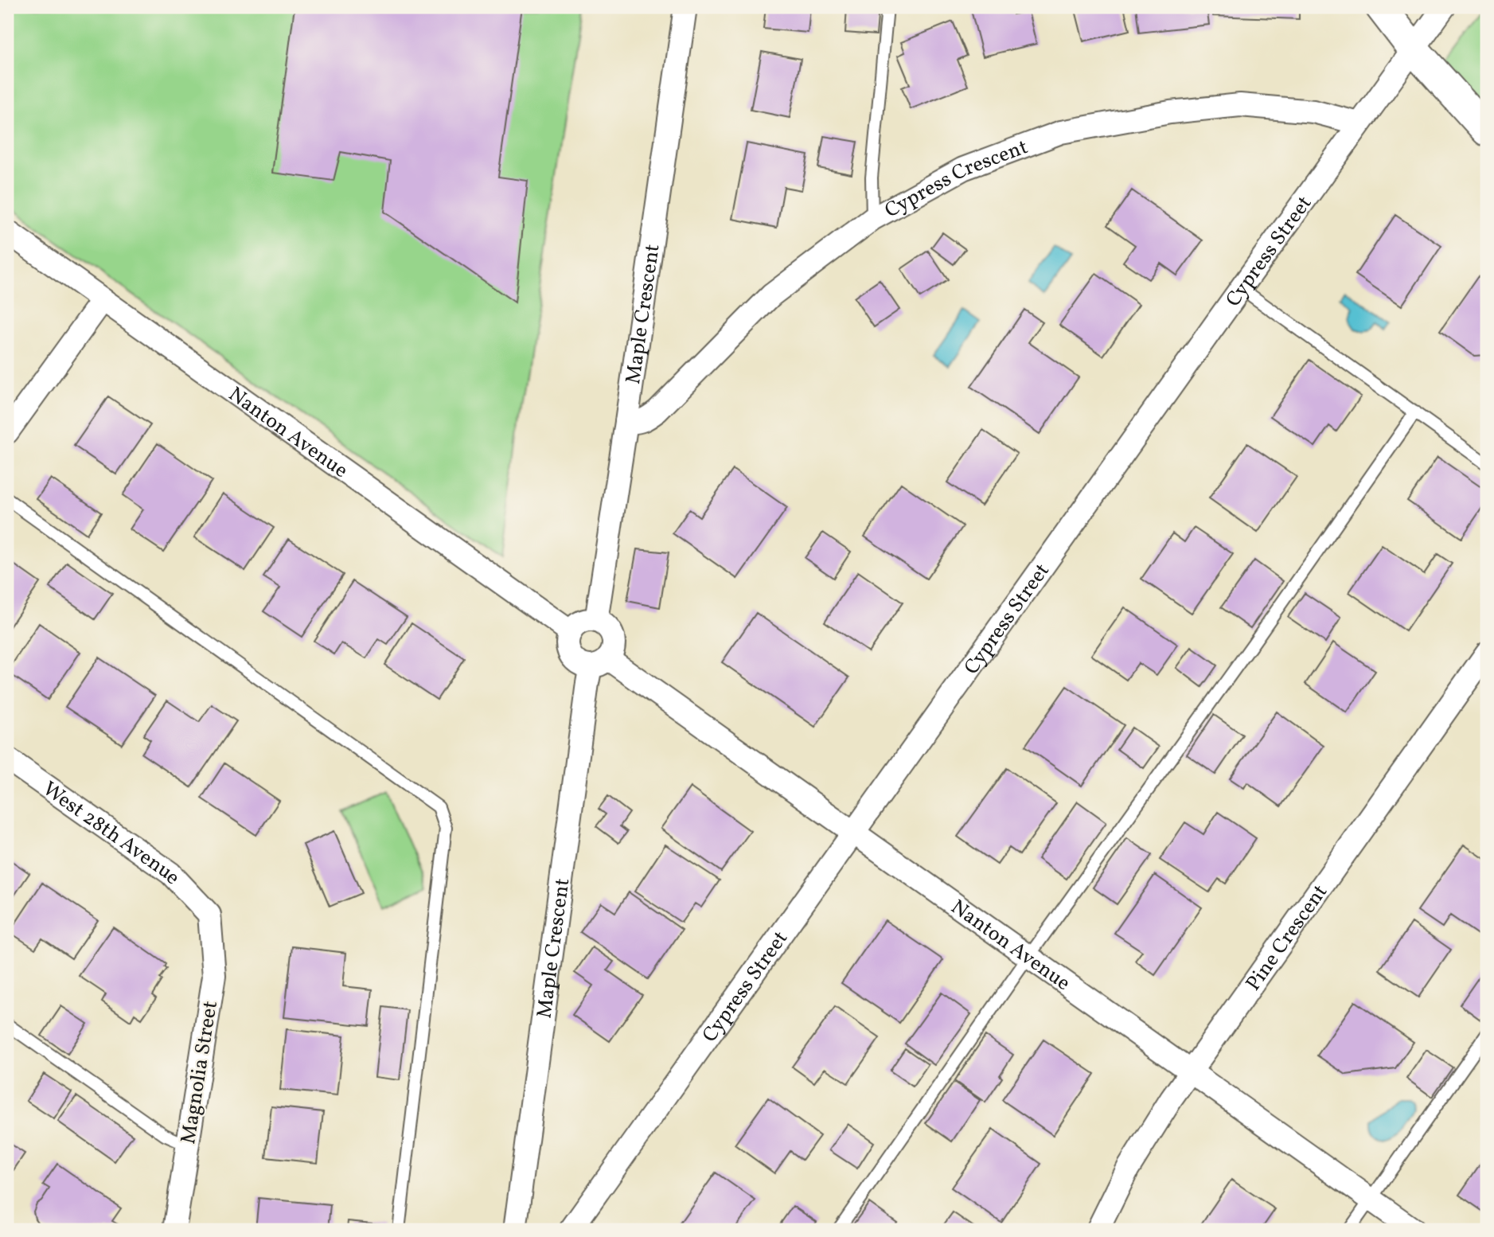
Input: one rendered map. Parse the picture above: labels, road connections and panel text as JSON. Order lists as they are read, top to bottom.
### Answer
{
  "streets": {
    "street": [
      "Cypress Crescent",
      "Cypress Street",
      "Maple Crescent",
      "Nanton Avenue",
      "West 28th Avenue",
      "Pine Crescent",
      "Magnolia Street"
    ]
  },
  "crossings": [
    ["Cypress Crescent", "Cypress Street"],
    ["Cypress Crescent", "Maple Crescent"],
    ["Cypress Street", "Nanton Avenue"],
    ["Maple Crescent", "Nanton Avenue"],
    ["Nanton Avenue", "Pine Crescent"],
    ["West 28th Avenue", "Magnolia Street"]
  ]
}
